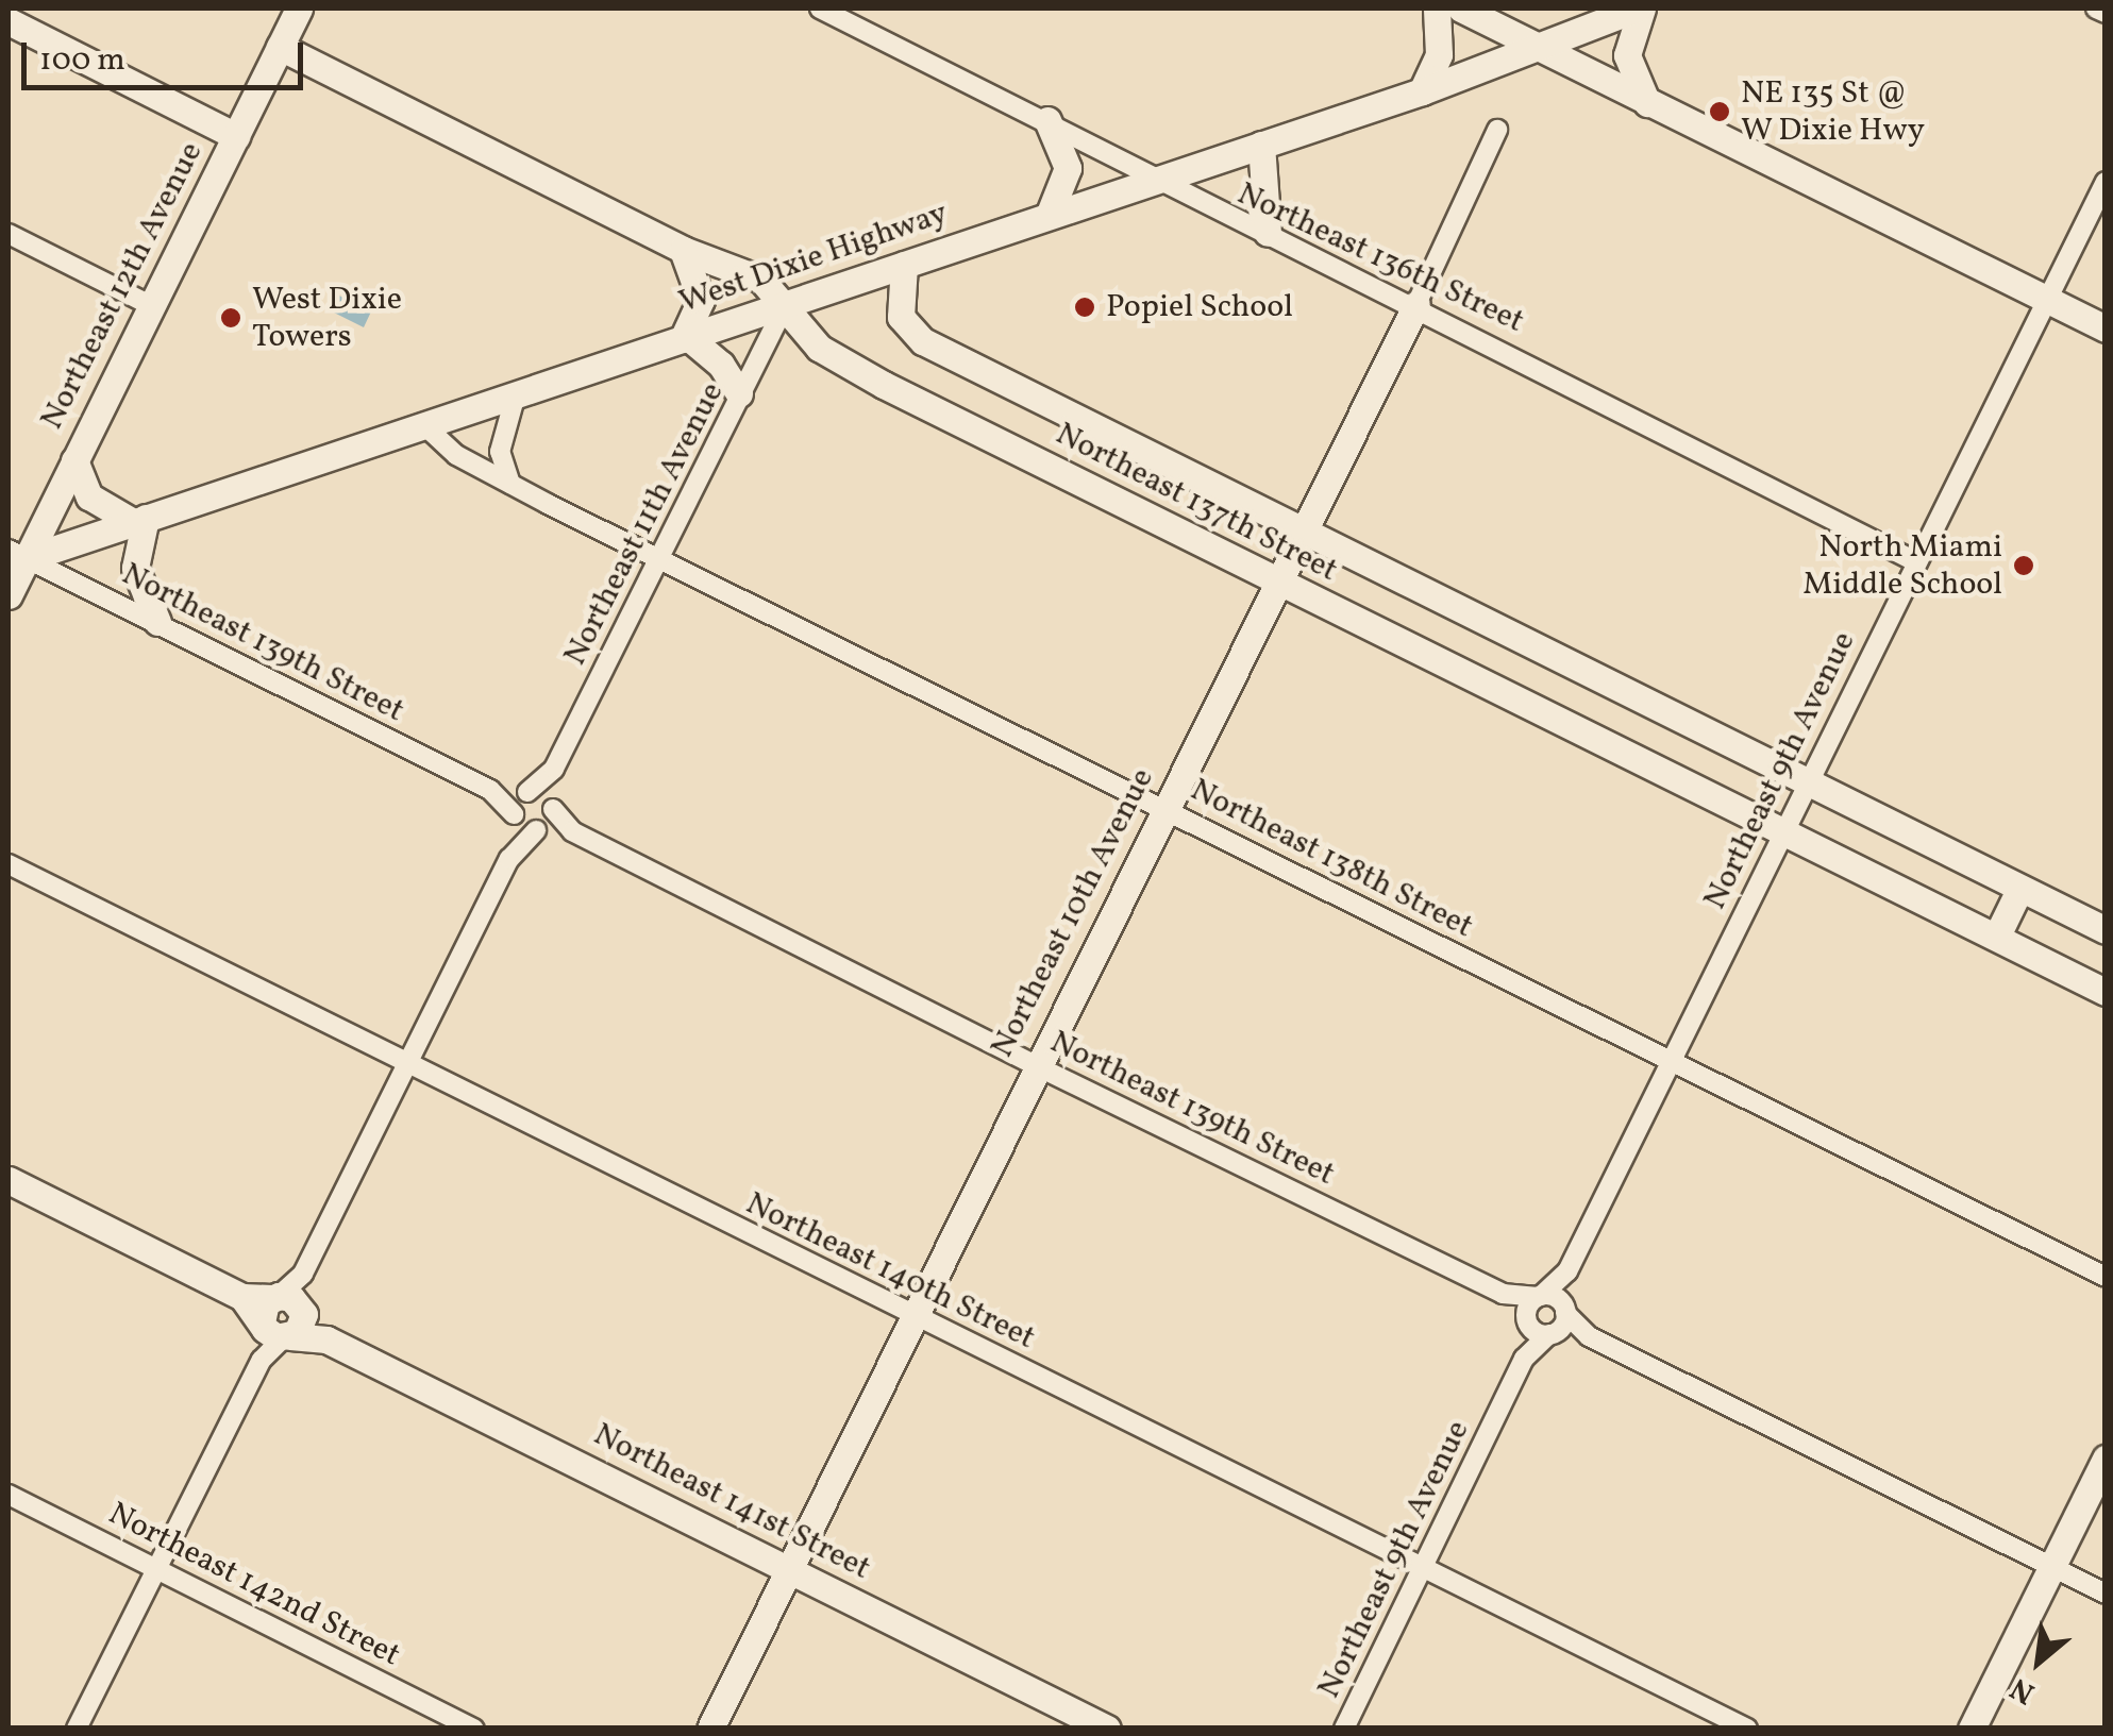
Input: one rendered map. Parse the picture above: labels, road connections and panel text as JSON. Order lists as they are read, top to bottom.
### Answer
{
  "streets": {
    "street": [
      "West Dixie Highway",
      "Northeast 136th Street",
      "Northeast 12th Avenue",
      "Northeast 137th Street",
      "Northeast 11th Avenue",
      "Northeast 139th Street",
      "Northeast 9th Avenue",
      "Northeast 138th Street",
      "Northeast 10th Avenue",
      "Northeast 140th Street",
      "Northeast 141st Street",
      "Northeast 142nd Street"
    ]
  },
  "crossings": [
    ["West Dixie Highway", "Northeast 136th Street"],
    ["West Dixie Highway", "Northeast 12th Avenue"],
    ["West Dixie Highway", "Northeast 137th Street"],
    ["West Dixie Highway", "Northeast 11th Avenue"],
    ["West Dixie Highway", "Northeast 139th Street"],
    ["West Dixie Highway", "Northeast 138th Street"],
    ["Northeast 136th Street", "Northeast 9th Avenue"],
    ["Northeast 136th Street", "Northeast 10th Avenue"],
    ["Northeast 12th Avenue", "Northeast 137th Street"],
    ["Northeast 12th Avenue", "Northeast 139th Street"],
    ["Northeast 137th Street", "Northeast 11th Avenue"],
    ["Northeast 137th Street", "Northeast 9th Avenue"],
    ["Northeast 137th Street", "Northeast 10th Avenue"],
    ["Northeast 11th Avenue", "Northeast 139th Street"],
    ["Northeast 11th Avenue", "Northeast 138th Street"],
    ["Northeast 139th Street", "Northeast 9th Avenue"],
    ["Northeast 139th Street", "Northeast 10th Avenue"],
    ["Northeast 9th Avenue", "Northeast 138th Street"],
    ["Northeast 9th Avenue", "Northeast 140th Street"],
    ["Northeast 138th Street", "Northeast 10th Avenue"],
    ["Northeast 10th Avenue", "Northeast 140th Street"],
    ["Northeast 10th Avenue", "Northeast 141st Street"]
  ],
  "places": [
    "NE 135 St @ W Dixie Hwy",
    "Popiel School",
    "West Dixie Towers",
    "North Miami Middle School"
  ],
  "scale_bar": "100 m",
  "north": "bottom left"
}
